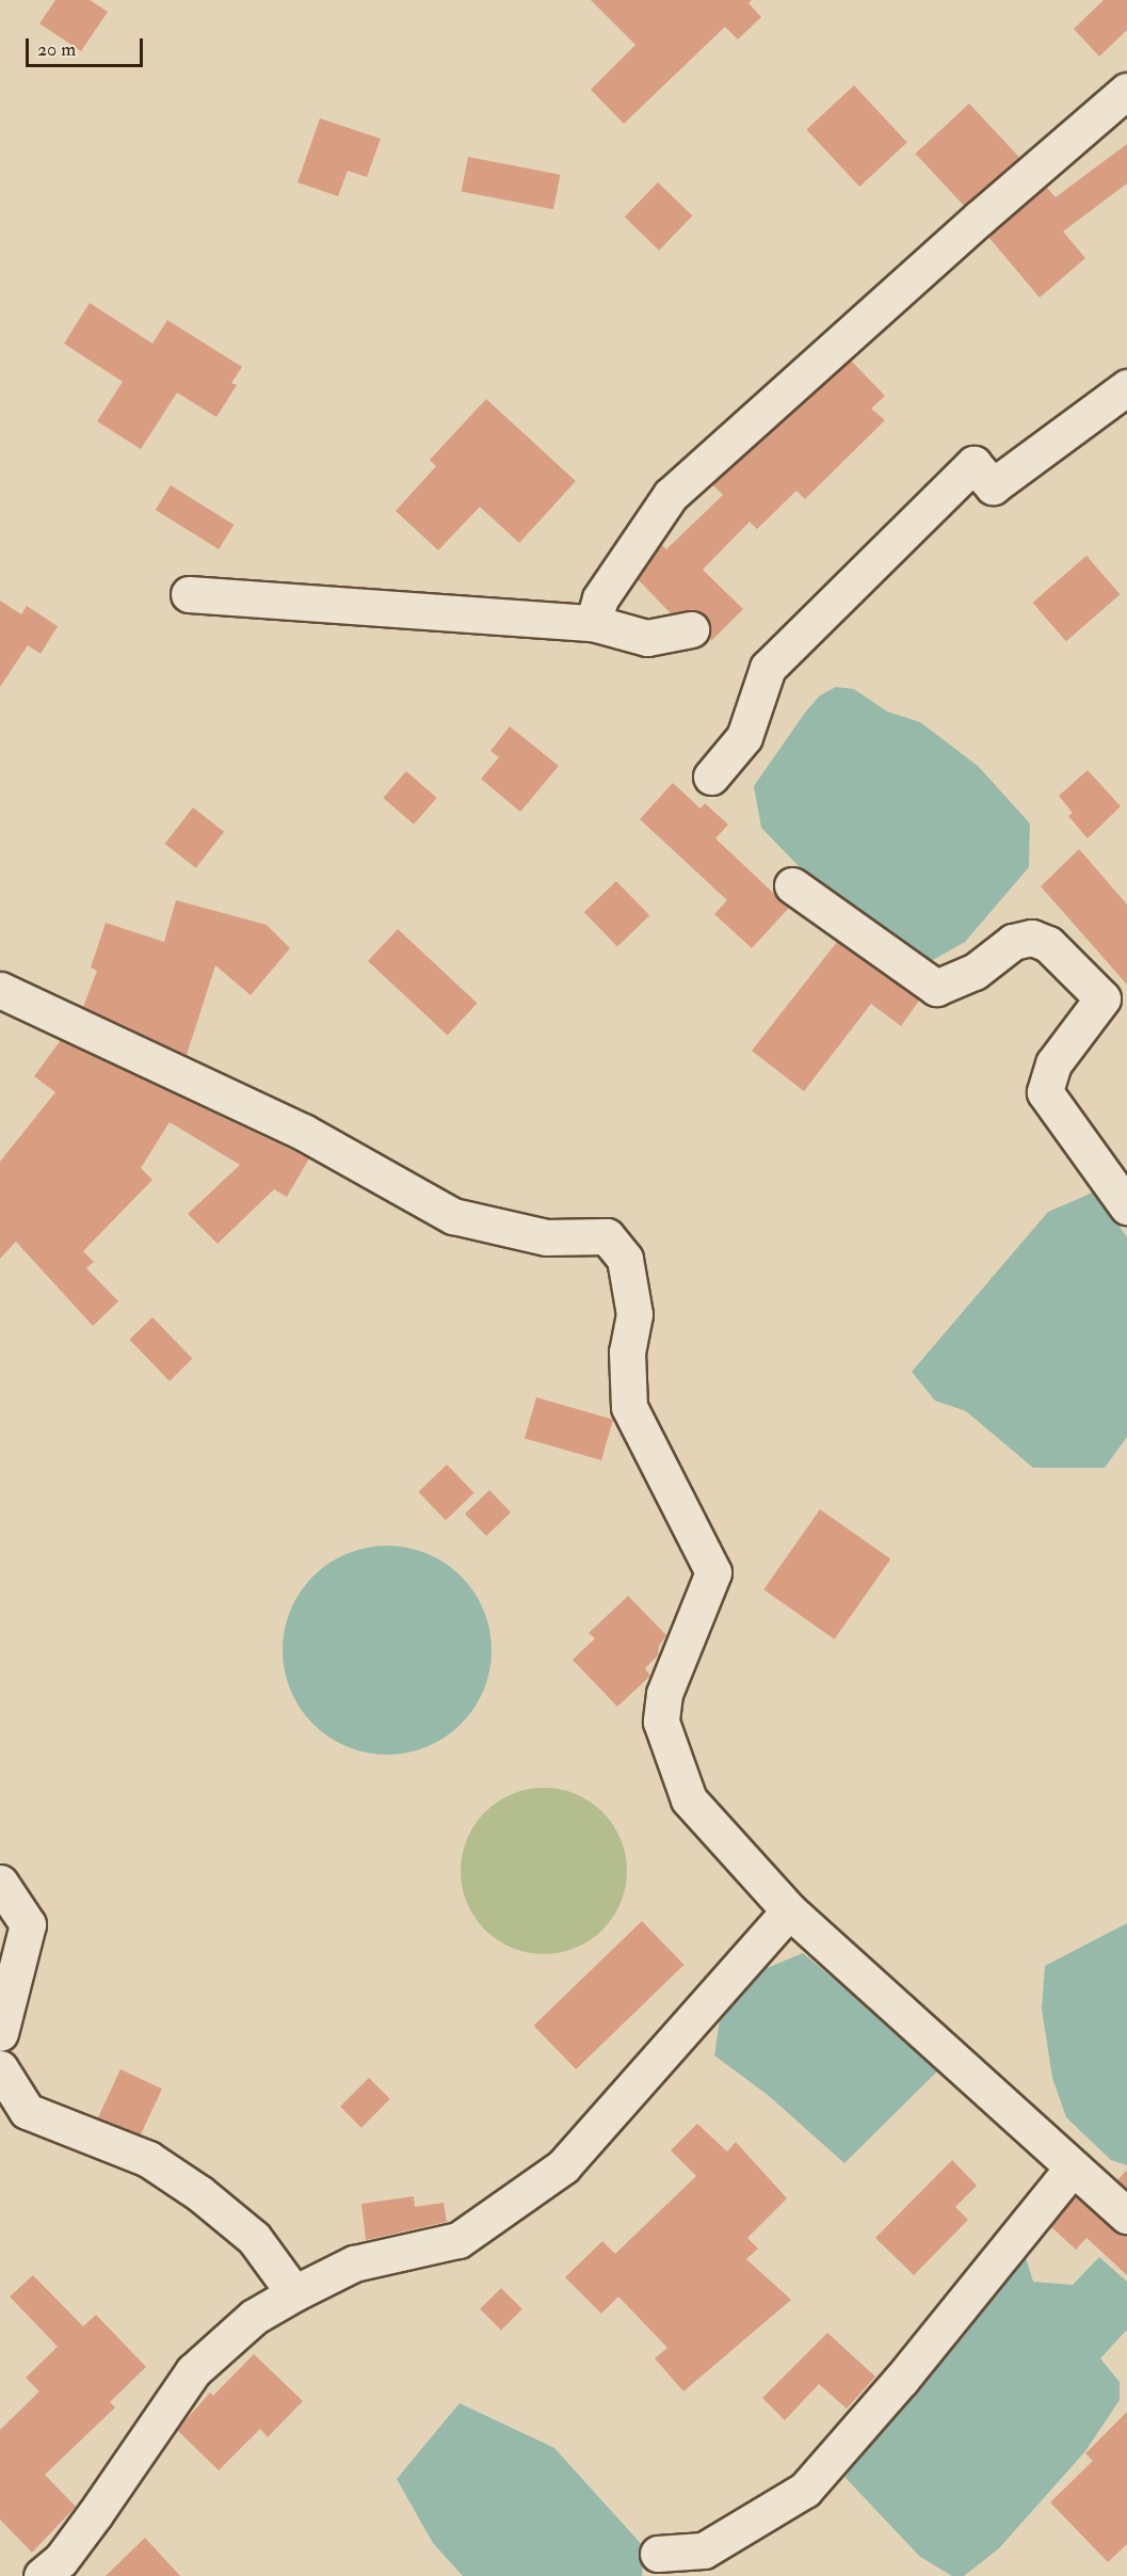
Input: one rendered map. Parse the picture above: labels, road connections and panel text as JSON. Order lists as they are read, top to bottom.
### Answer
{
  "scale_bar": "20 m"
}
